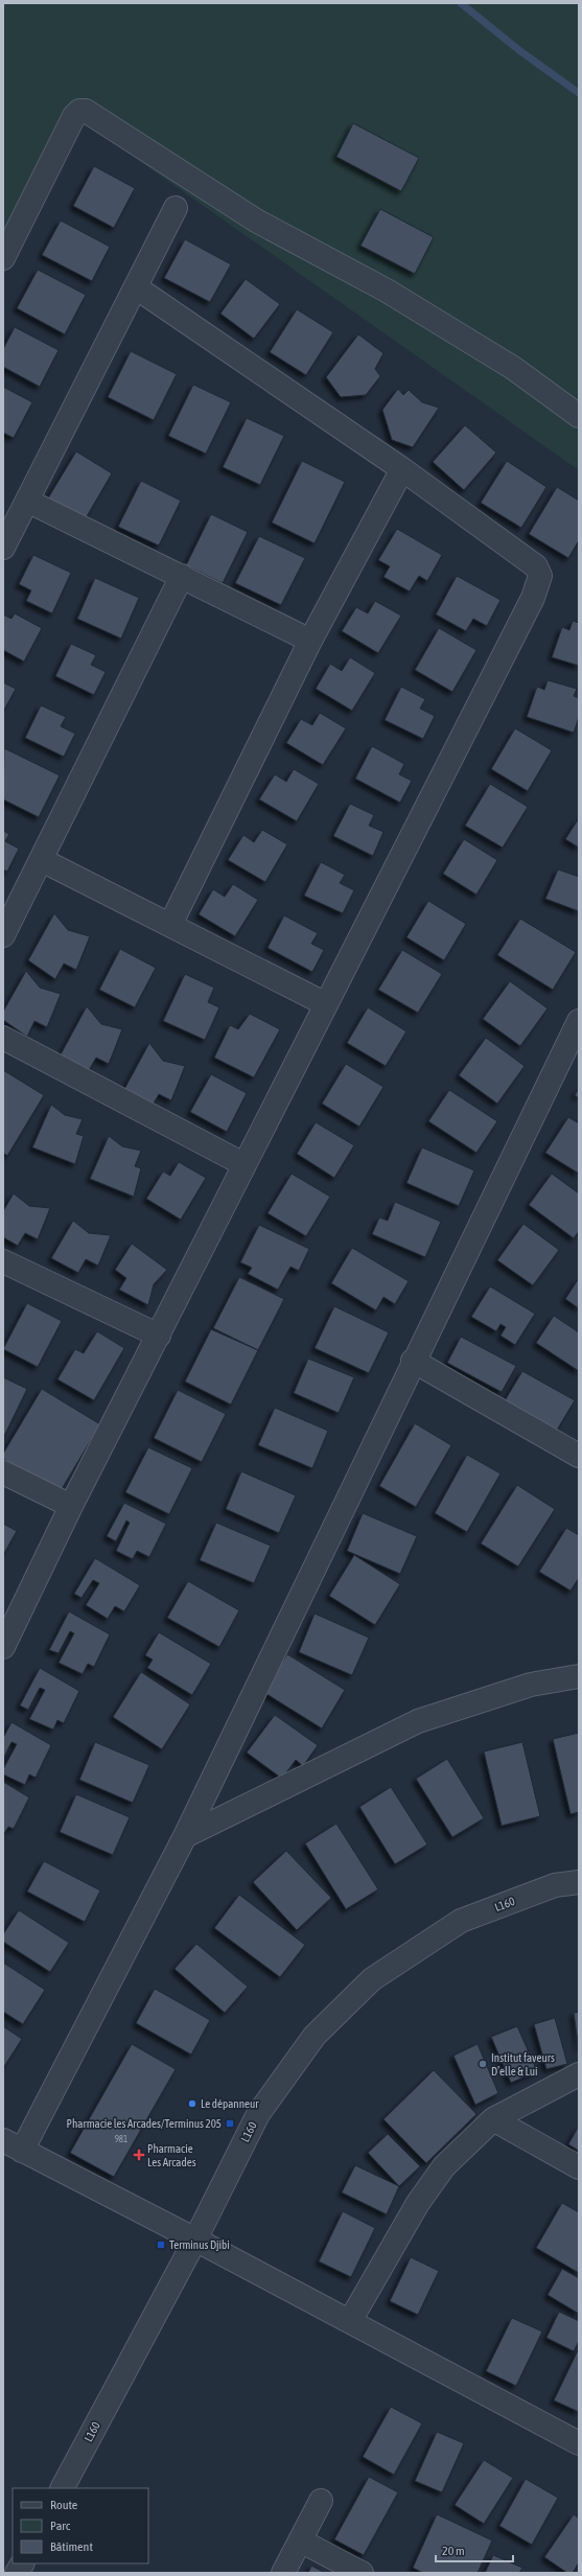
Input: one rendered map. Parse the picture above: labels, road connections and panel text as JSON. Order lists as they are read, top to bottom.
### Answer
{
  "streets": {
    "street": ["L160"]
  },
  "places": {
    "other": ["Institut faveurs D’elle & Lui", "Le dépanneur"],
    "transit": ["Pharmacie les Arcades/Terminus 205", "Terminus Djibi"],
    "health": ["Pharmacie Les Arcades"]
  },
  "house_numbers": ["981"],
  "legend": ["Route", "Parc", "Bâtiment"],
  "scale_bar": "20 m"
}
